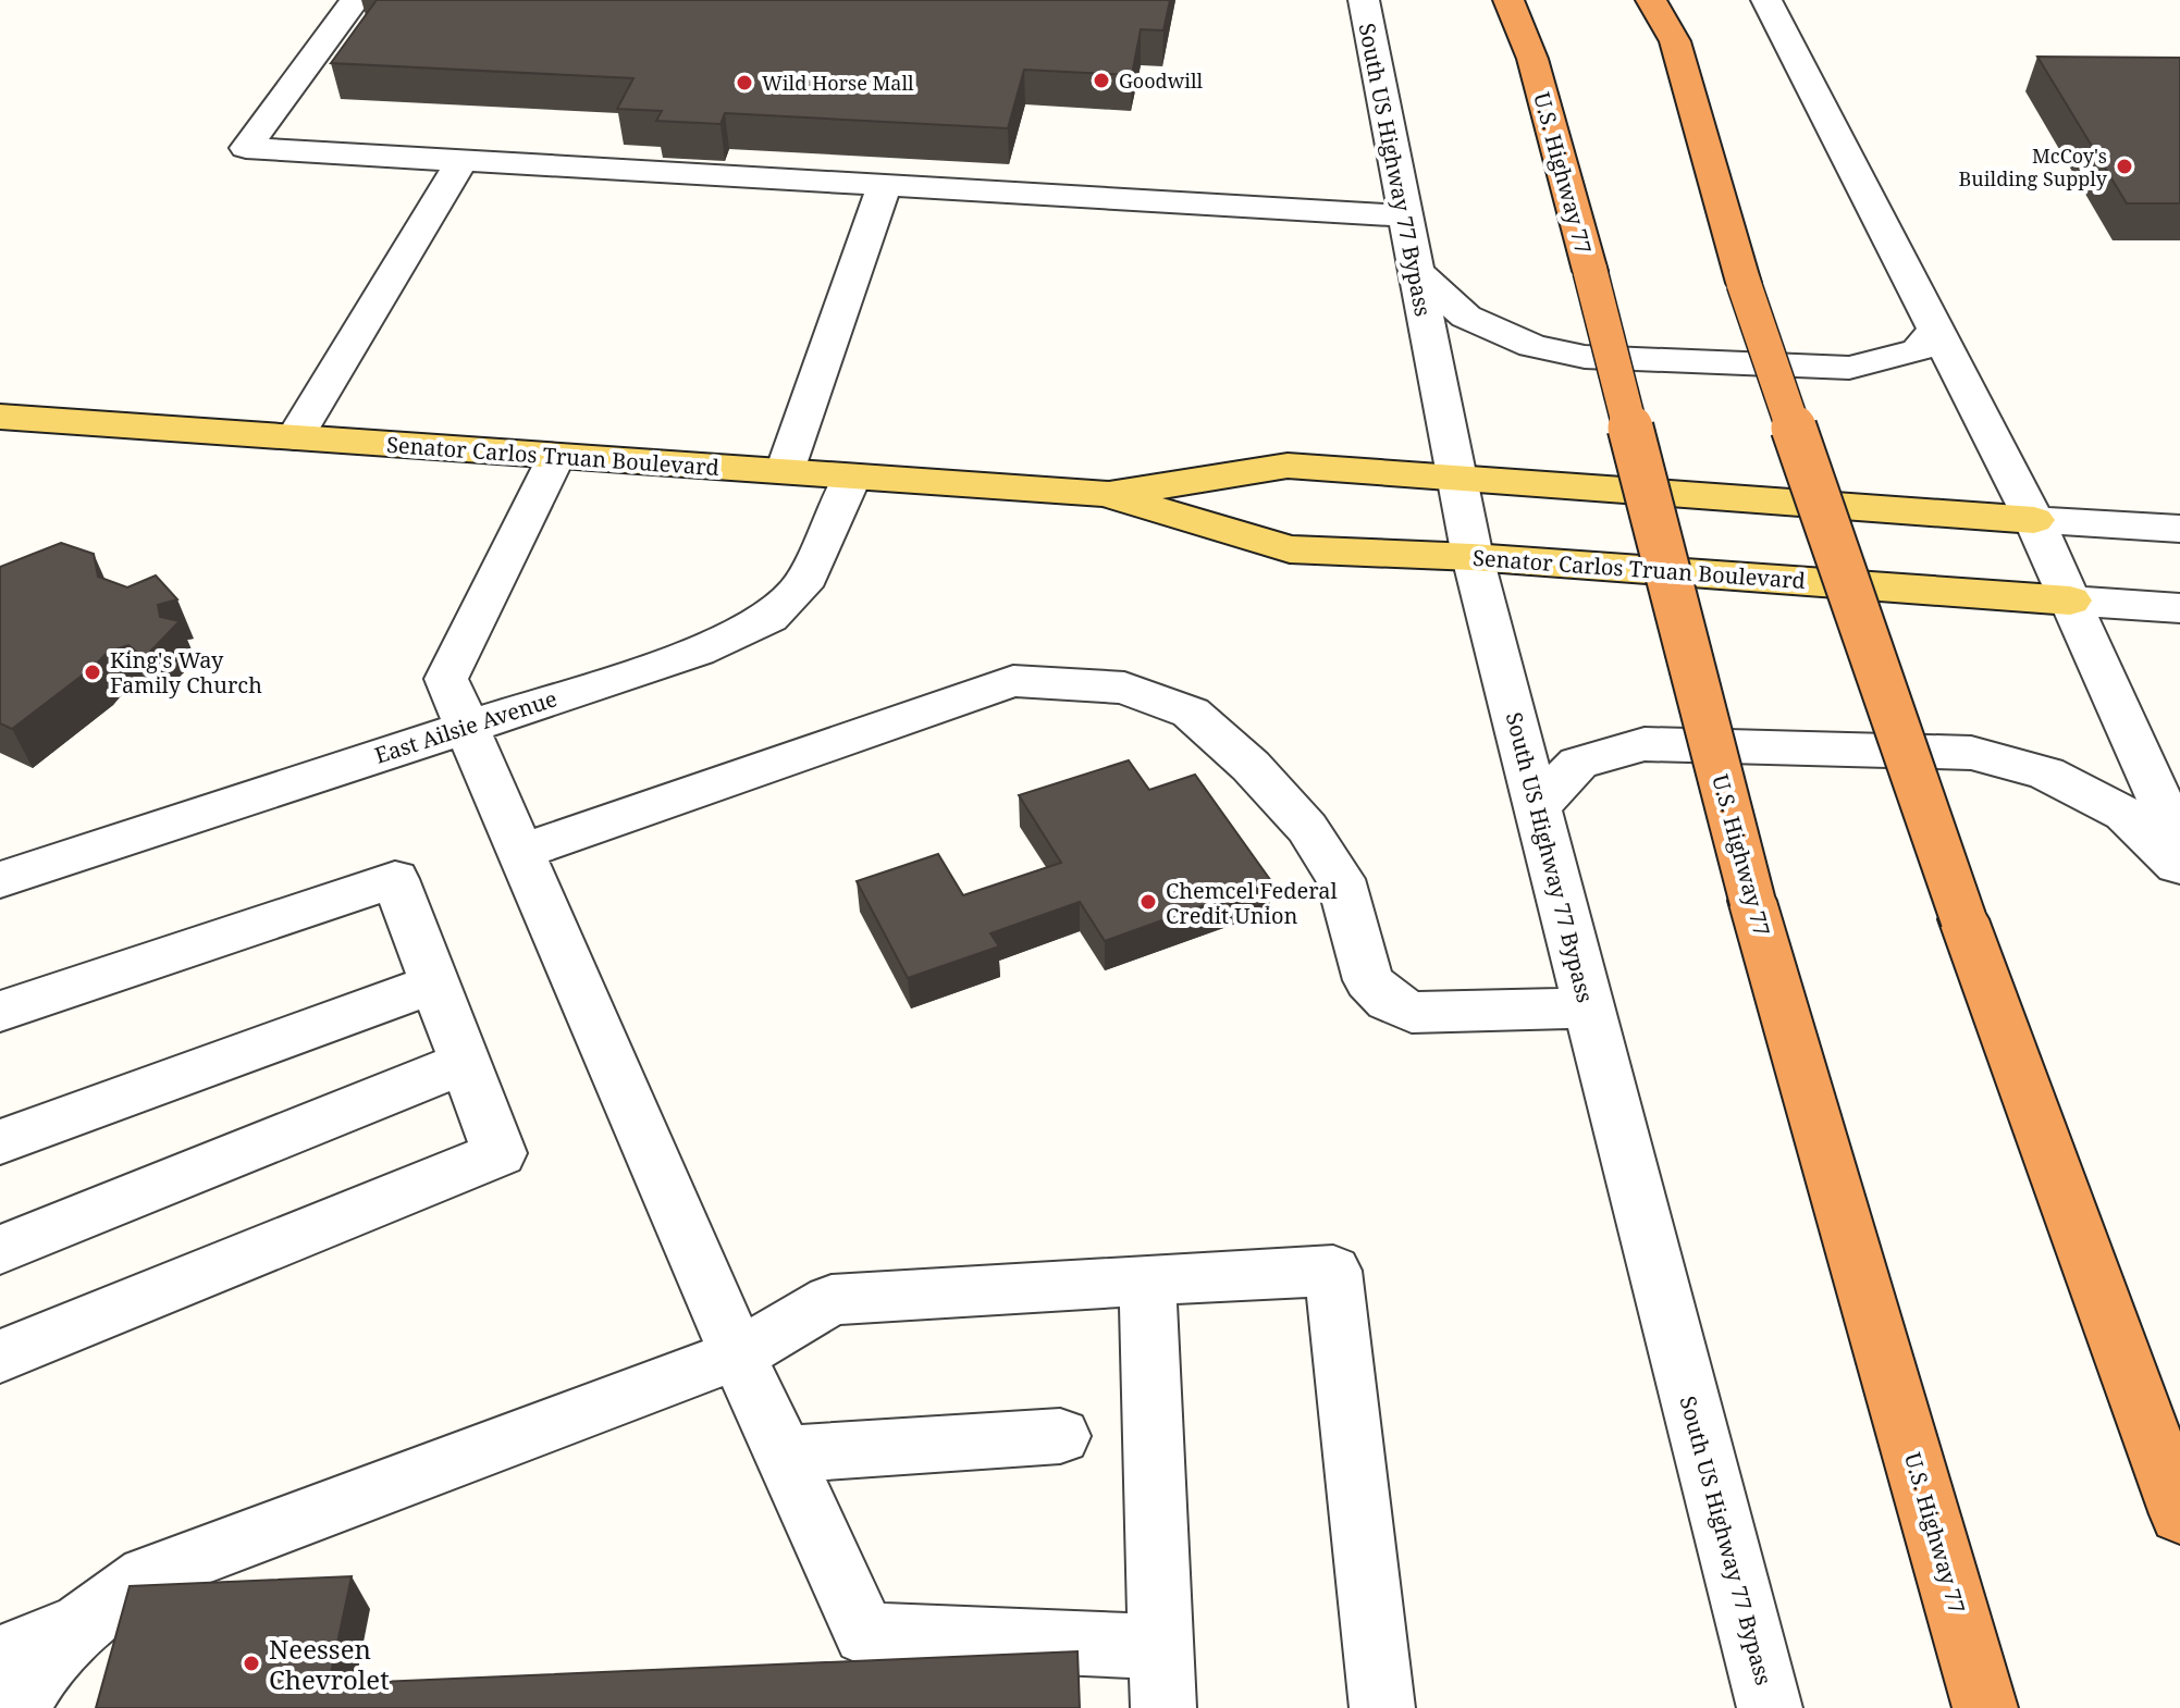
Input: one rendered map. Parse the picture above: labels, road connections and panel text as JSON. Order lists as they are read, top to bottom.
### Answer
{
  "streets": {
    "highway": ["U.S. Highway 77"],
    "main road": ["Senator Carlos Truan Boulevard"],
    "street": ["South US Highway 77 Bypass", "East Ailsie Avenue"]
  },
  "crossings": [
    ["South US Highway 77 Bypass", "Senator Carlos Truan Boulevard"],
    ["Senator Carlos Truan Boulevard", "East Ailsie Avenue"]
  ],
  "places": [
    "Goodwill",
    "Wild Horse Mall",
    "McCoy's Building Supply",
    "King's Way Family Church",
    "Chemcel Federal Credit Union",
    "Neessen Chevrolet"
  ]
}
